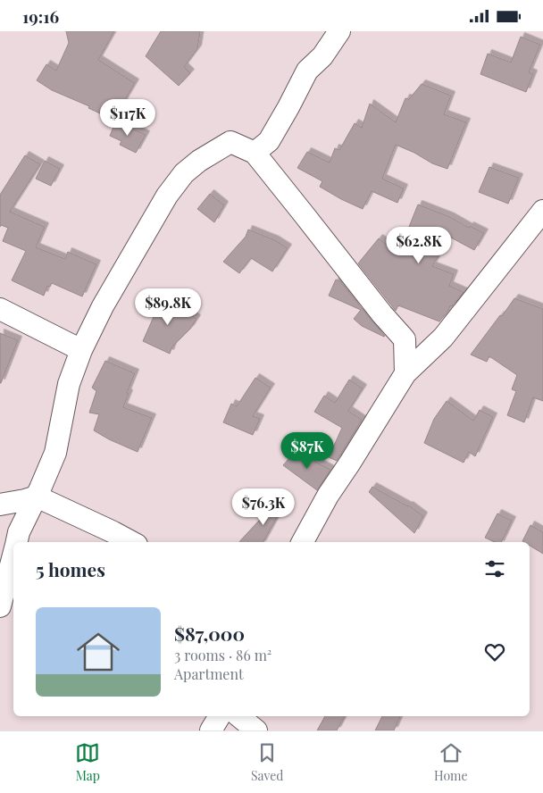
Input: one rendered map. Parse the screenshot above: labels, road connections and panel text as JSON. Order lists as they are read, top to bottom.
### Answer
{
  "page": {
    "status": "19:16",
    "price": [
      "$117K",
      "$62.8K",
      "$89.8K",
      "$87K",
      "$76.3K"
    ],
    "heading": "5 homes",
    "list": [
      {
        "name": "$87,000",
        "note": "3 rooms · 86 m² · Apartment"
      }
    ],
    "tabs": ["Map", "Saved", "Home"]
  }
}
